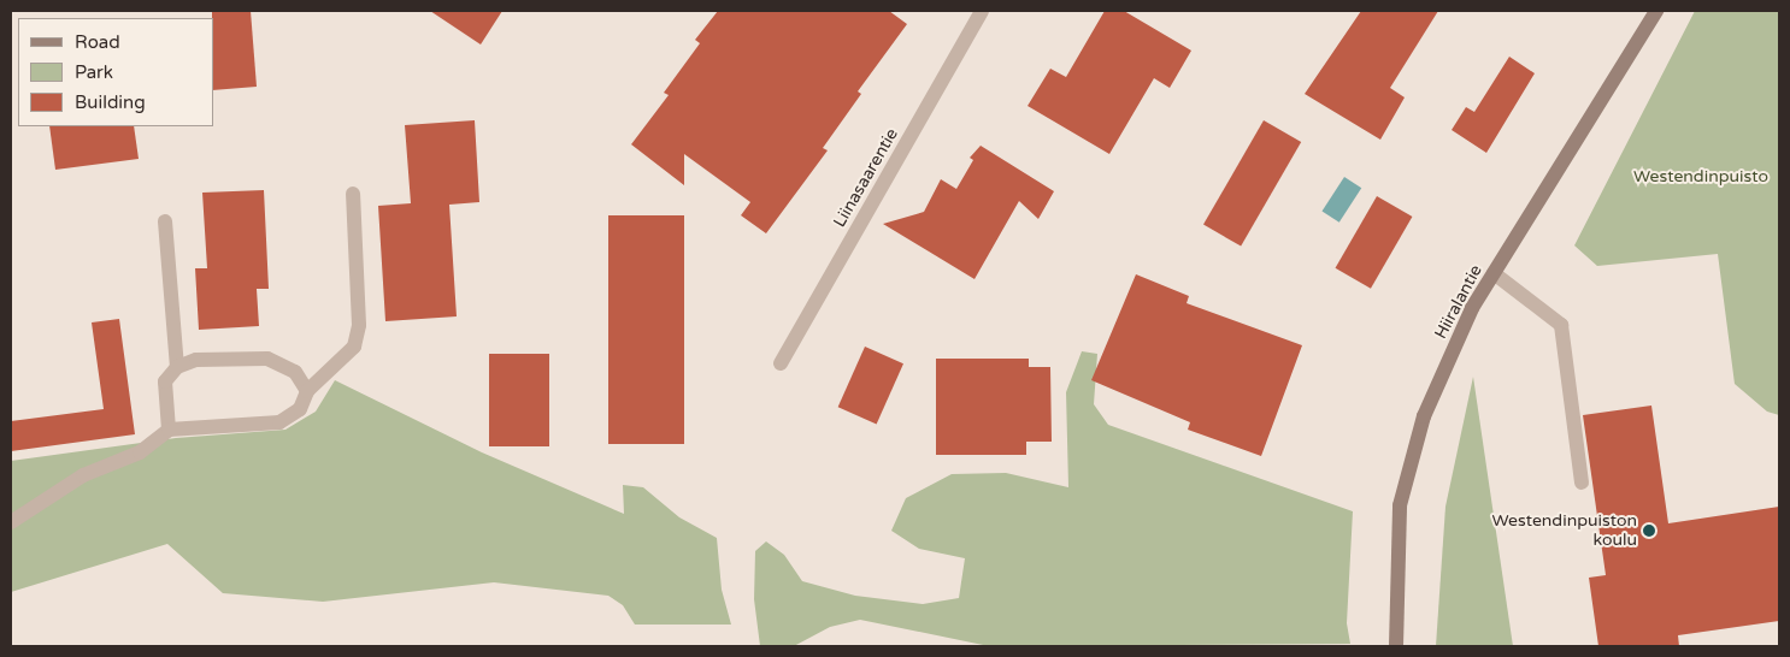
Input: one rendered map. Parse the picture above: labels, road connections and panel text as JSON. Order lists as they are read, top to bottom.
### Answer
{
  "streets": {
    "street": ["Liinasaarentie", "Hiiralantie"]
  },
  "parks": ["Westendinpuisto"],
  "places": ["Westendinpuiston koulu"],
  "legend": ["Road", "Park", "Building"]
}
